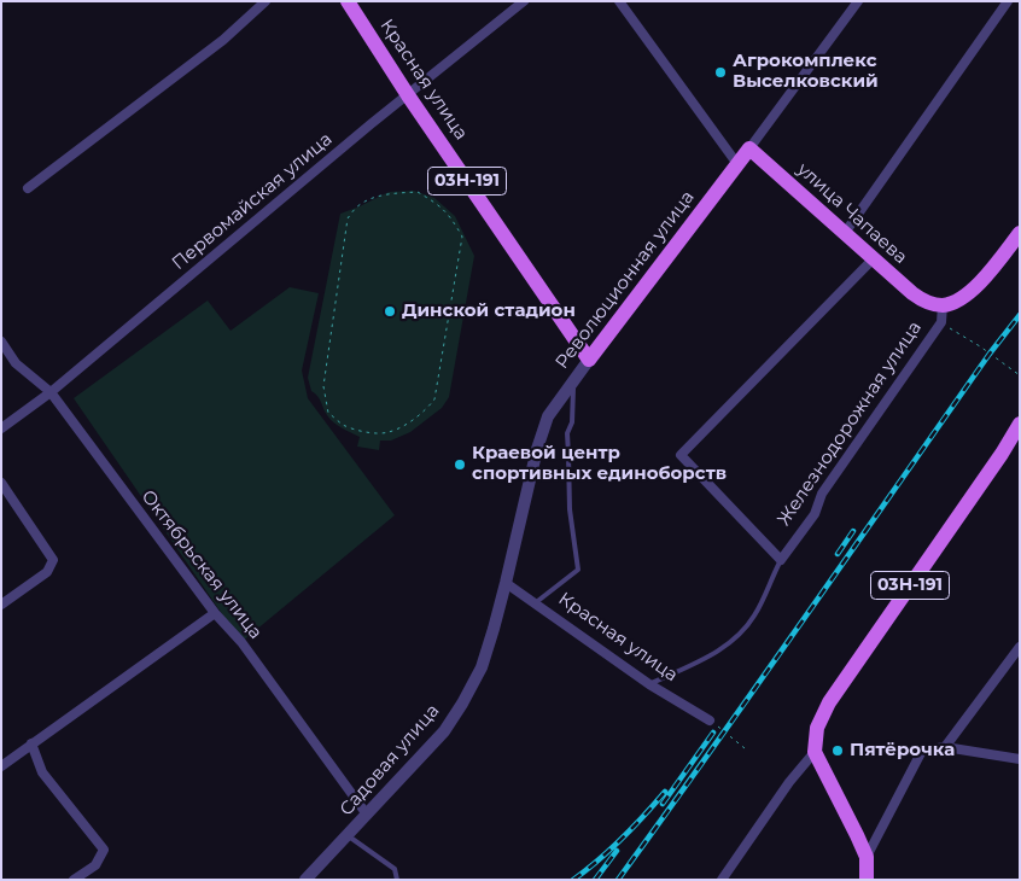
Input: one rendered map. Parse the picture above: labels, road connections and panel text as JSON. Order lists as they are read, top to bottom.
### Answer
{
  "streets": {
    "main road": [
      "Красная улица",
      "03Н-191",
      "улица Чапаева",
      "Революционная улица"
    ],
    "street": [
      "Первомайская улица",
      "Железнодорожная улица",
      "Октябрьская улица",
      "Садовая улица"
    ]
  },
  "crossings": [
    ["Красная улица", "Первомайская улица"],
    ["Красная улица", "Революционная улица"],
    ["Красная улица", "Садовая улица"],
    ["Первомайская улица", "Октябрьская улица"],
    ["улица Чапаева", "Революционная улица"],
    ["улица Чапаева", "Железнодорожная улица"],
    ["Революционная улица", "Садовая улица"],
    ["Октябрьская улица", "Садовая улица"]
  ],
  "places": [
    "Агрокомплекс Выселковский",
    "Динской стадион",
    "Краевой центр спортивных единоборств",
    "Пятёрочка"
  ]
}
